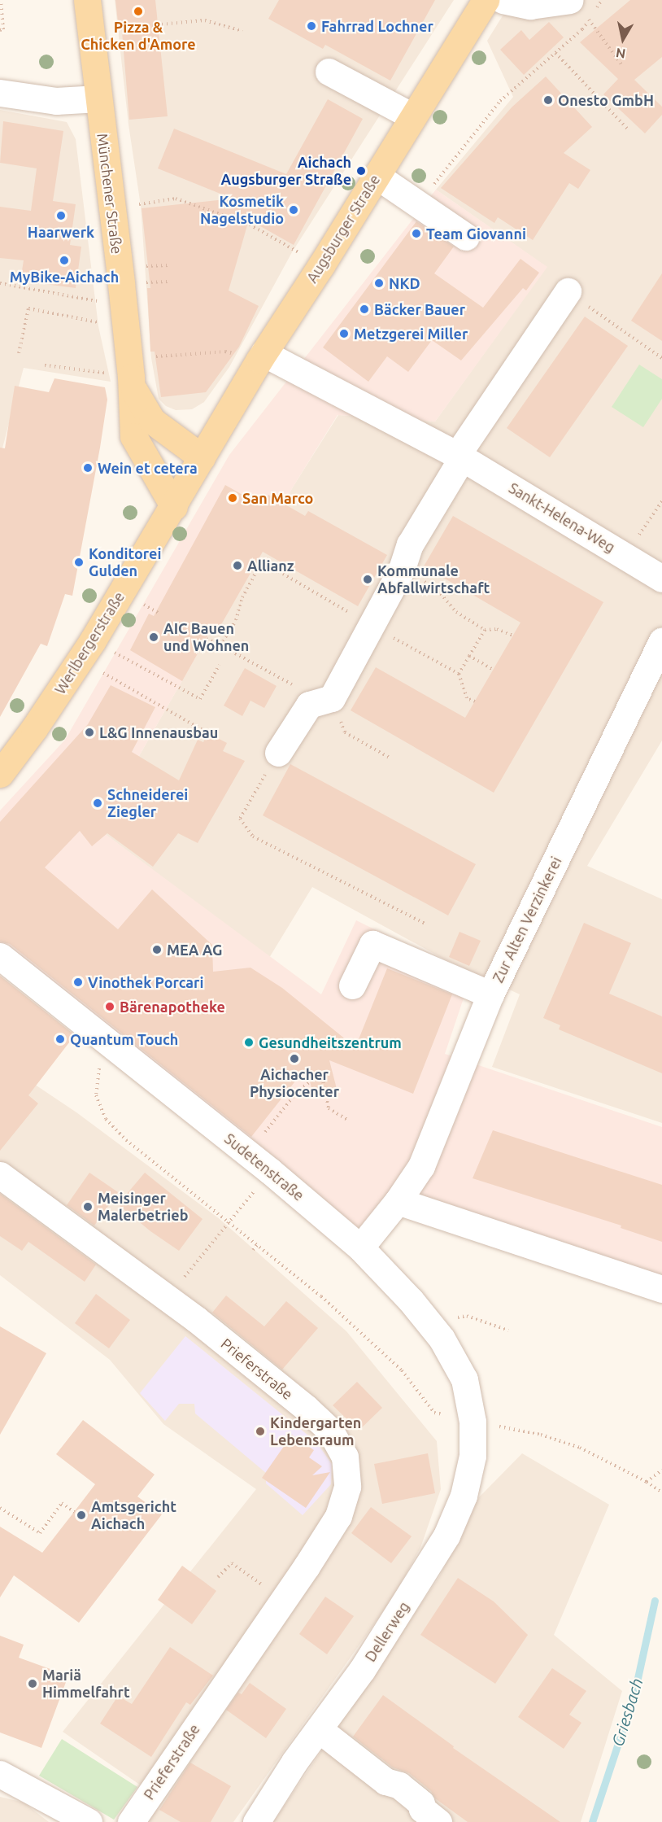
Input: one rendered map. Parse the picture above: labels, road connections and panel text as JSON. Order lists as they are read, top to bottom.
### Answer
{
  "streets": {
    "main road": ["Münchener Straße", "Augsburger Straße", "Werlbergerstraße"],
    "street": [
      "Sankt-Helena-Weg",
      "Zur Alten Verzinkerei",
      "Sudetenstraße",
      "Prieferstraße",
      "Dellerweg"
    ]
  },
  "crossings": [
    ["Münchener Straße", "Augsburger Straße"],
    ["Münchener Straße", "Werlbergerstraße"],
    ["Augsburger Straße", "Sankt-Helena-Weg"],
    ["Augsburger Straße", "Werlbergerstraße"],
    ["Zur Alten Verzinkerei", "Sudetenstraße"],
    ["Sudetenstraße", "Dellerweg"]
  ],
  "water": ["Griesbach"],
  "places": [
    "Pizza & Chicken d'Amore",
    "Fahrrad Lochner",
    "Onesto GmbH",
    "Aichach Augsburger Straße",
    "Kosmetik Nagelstudio",
    "Haarwerk",
    "Team Giovanni",
    "MyBike-Aichach",
    "NKD",
    "Bäcker Bauer",
    "Metzgerei Miller",
    "Wein et cetera",
    "San Marco",
    "Konditorei Gulden",
    "Allianz",
    "Kommunale Abfallwirtschaft",
    "AIC Bauen und Wohnen",
    "L&G Innenausbau",
    "Schneiderei Ziegler",
    "MEA AG",
    "Vinothek Porcari",
    "Bärenapotheke",
    "Quantum Touch",
    "Gesundheitszentrum",
    "Aichacher Physiocenter",
    "Meisinger Malerbetrieb",
    "Kindergarten Lebensraum",
    "Amtsgericht Aichach",
    "Mariä Himmelfahrt"
  ],
  "north": "bottom"
}
